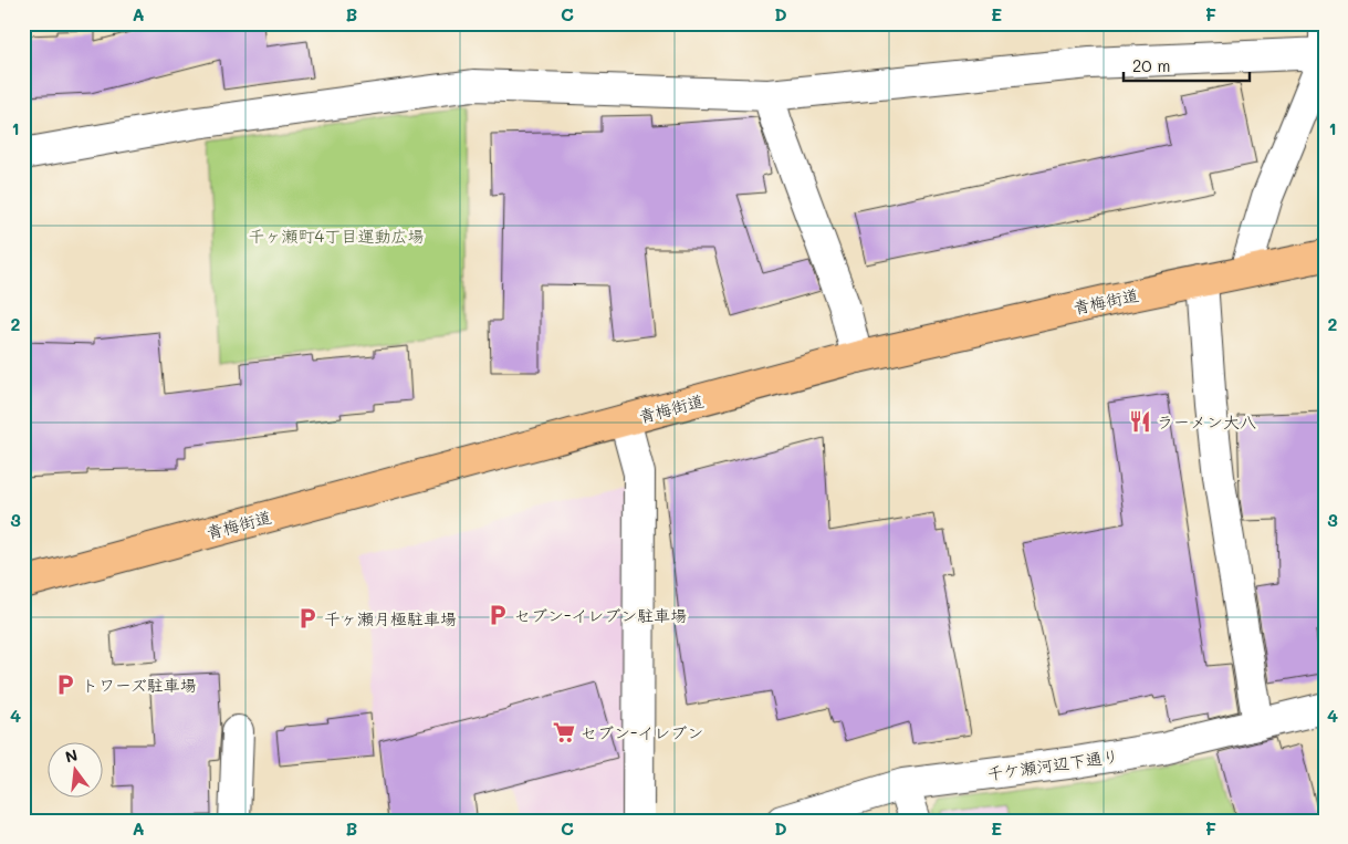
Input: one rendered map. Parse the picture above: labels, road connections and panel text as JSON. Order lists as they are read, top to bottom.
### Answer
{
  "streets": {
    "main road": ["青梅街道"],
    "street": ["千ケ瀬河辺下通り"]
  },
  "parks": ["千ヶ瀬町4丁目運動広場"],
  "places": {
    "restaurant": ["ラーメン大八"],
    "parking": ["セブン-イレブン駐車場", "千ヶ瀬月極駐車場", "トワーズ駐車場"],
    "supermarket": ["セブン-イレブン"]
  },
  "scale_bar": "20 m",
  "north": "top",
  "grid": {
    "columns": [
      "A",
      "B",
      "C",
      "D",
      "E",
      "F"
    ],
    "rows": [
      "1",
      "2",
      "3",
      "4"
    ]
  }
}
